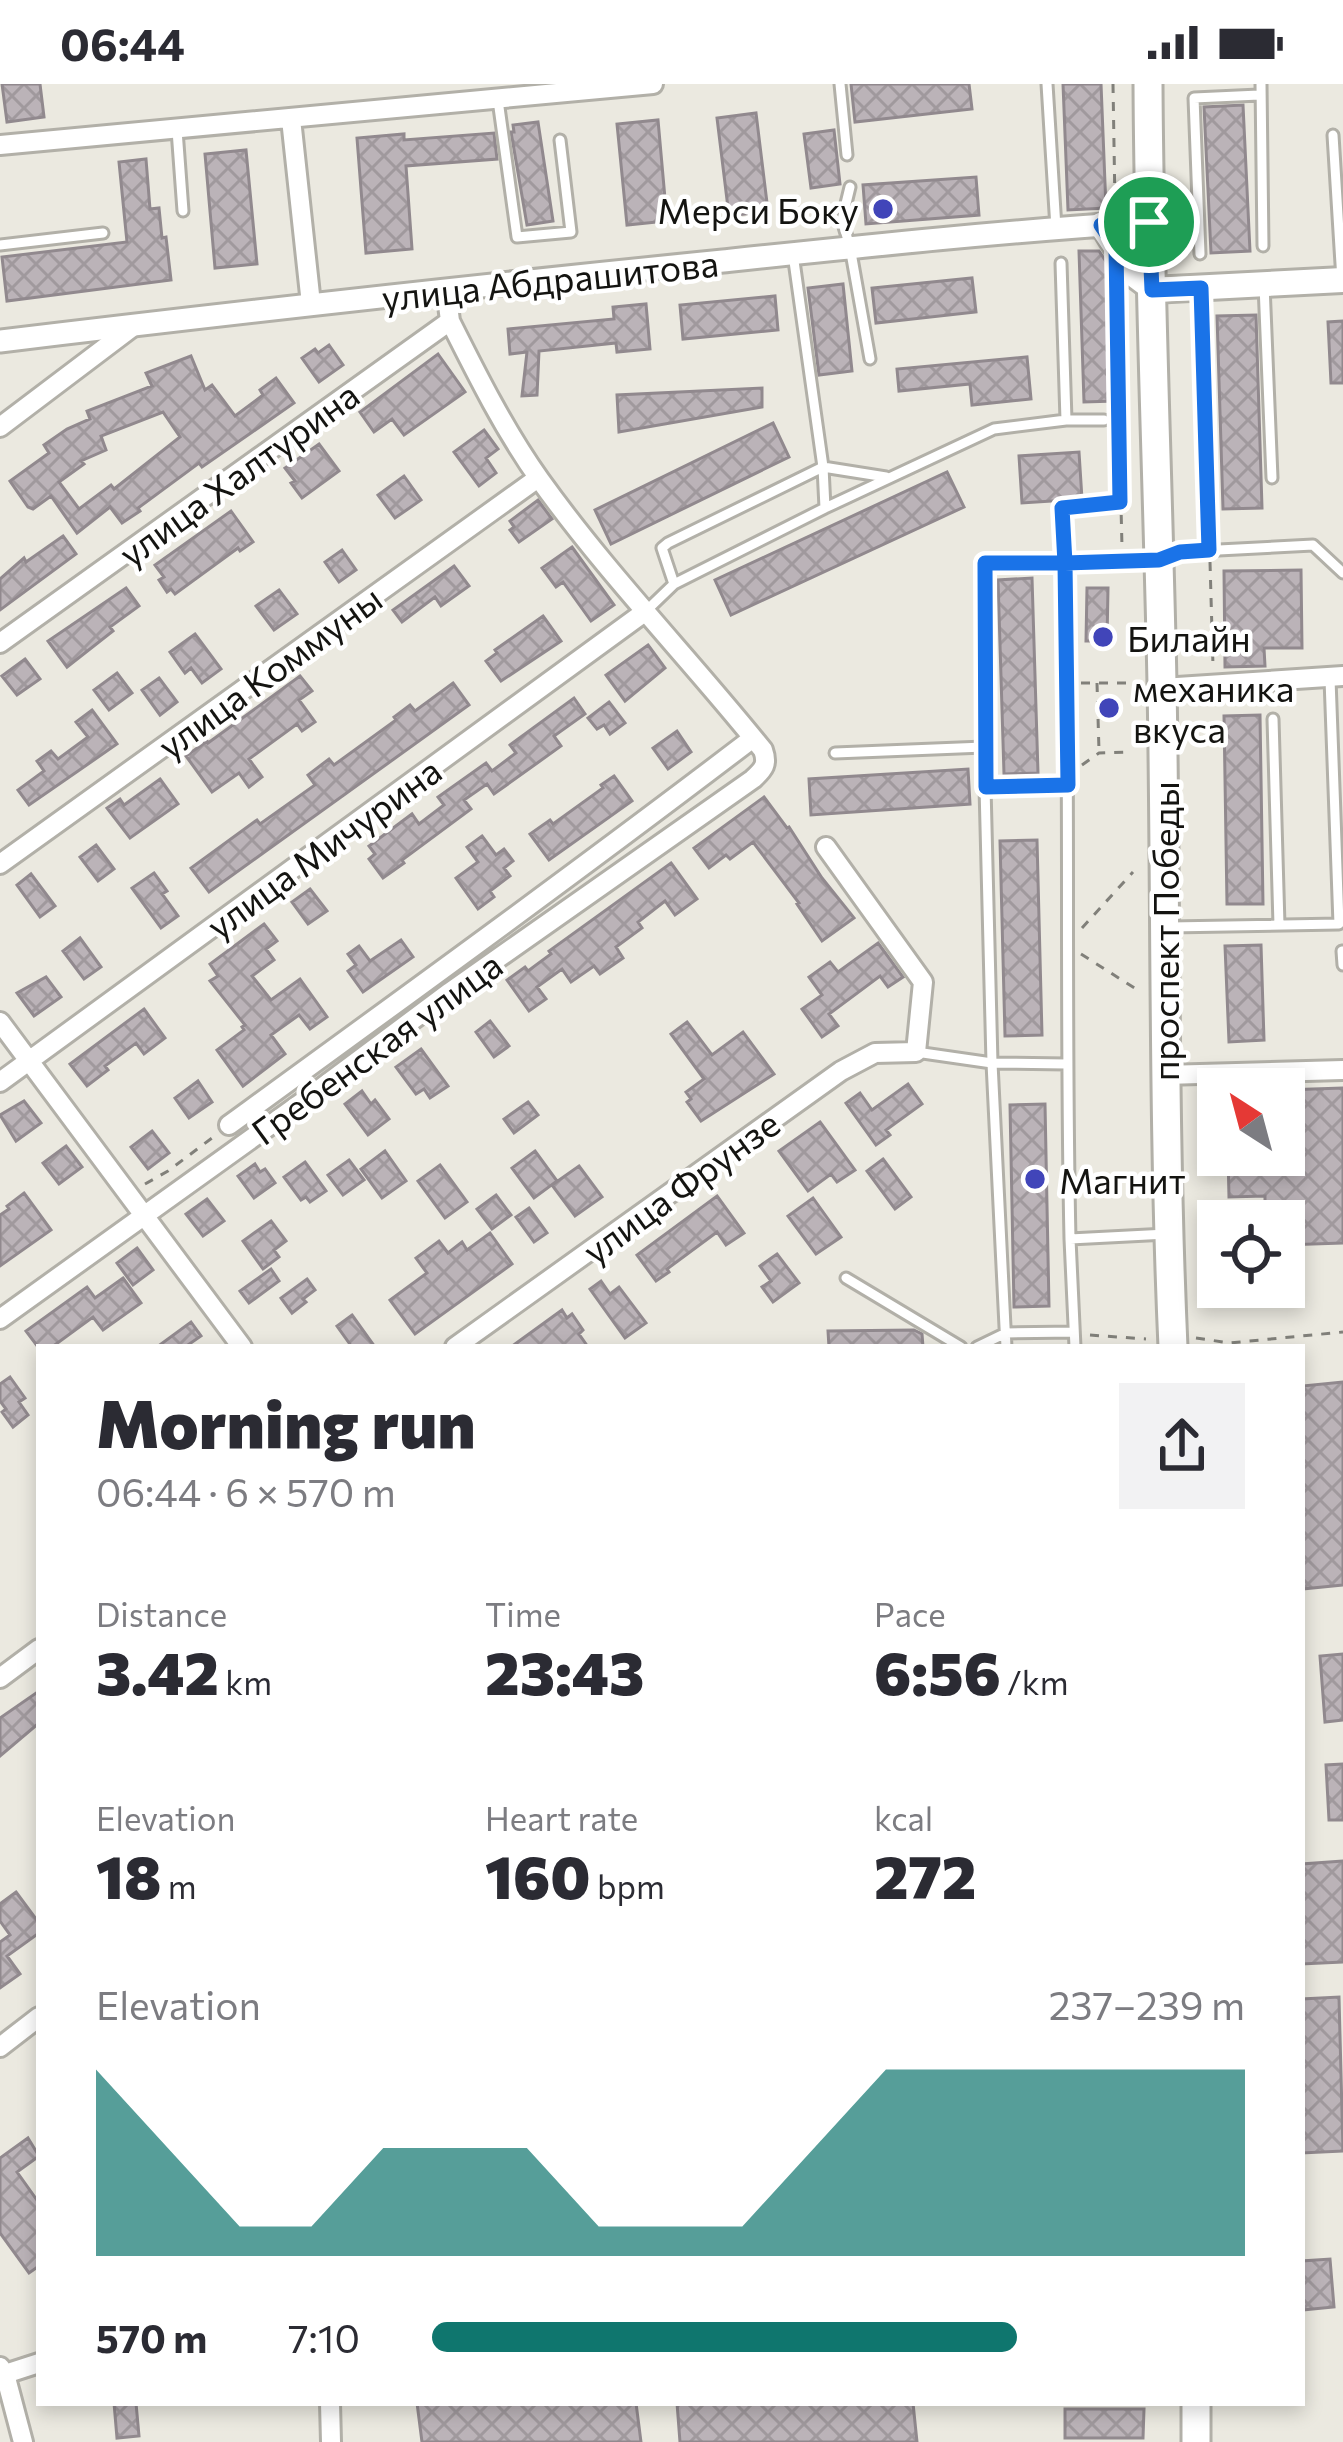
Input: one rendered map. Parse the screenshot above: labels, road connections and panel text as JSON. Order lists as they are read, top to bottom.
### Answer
{
  "streets": {
    "main road": ["проспект Победы"],
    "street": [
      "улица Абдрашитова",
      "улица Халтурина",
      "улица Коммуны",
      "улица Мичурина",
      "Гребенская улица",
      "улица Фрунзе"
    ]
  },
  "crossings": [
    ["улица Абдрашитова", "проспект Победы"]
  ],
  "places": [
    "Мерси Боку",
    "Билайн",
    "механика вкуса",
    "Магнит"
  ],
  "north": "top left",
  "page": {
    "status": "06:44",
    "heading": ["Morning run", "06:44 · 6 × 570 m"],
    "stats": [
      ["Distance", "3.42 km"],
      ["Time", "23:43"],
      ["Pace", "6:56 /km"],
      ["Elevation", "18 m"],
      ["Heart rate", "160 bpm"],
      ["kcal", "272"]
    ],
    "chart": ["Elevation", "237–239 m"],
    "list": [
      {
        "name": "570 m",
        "note": "7:10"
      }
    ]
  }
}
